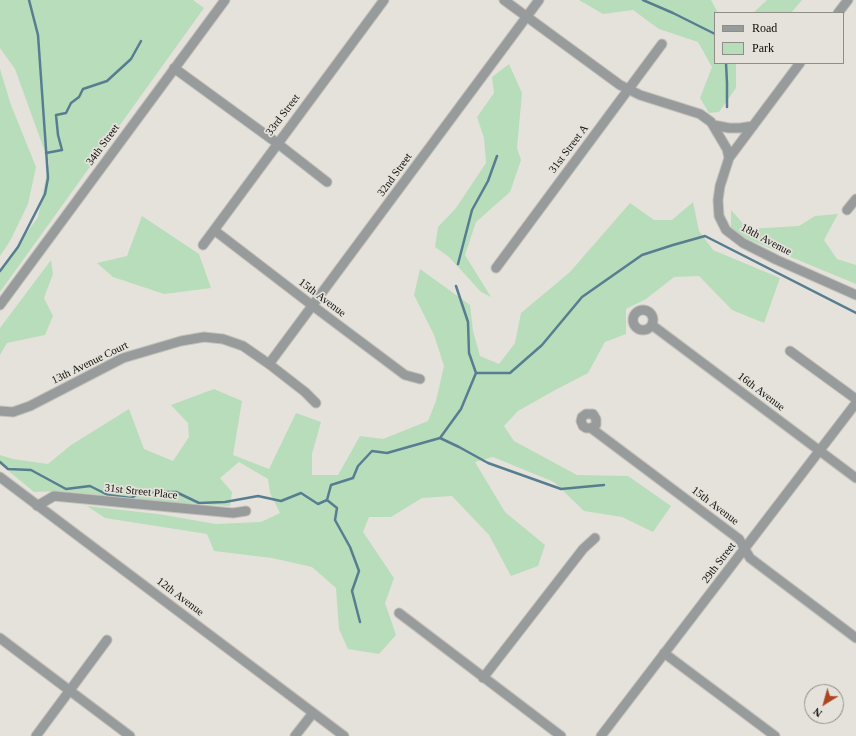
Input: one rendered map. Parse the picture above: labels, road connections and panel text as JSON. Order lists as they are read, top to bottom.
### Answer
{
  "streets": {
    "street": [
      "33rd Street",
      "34th Street",
      "31st Street A",
      "32nd Street",
      "18th Avenue",
      "15th Avenue",
      "13th Avenue Court",
      "16th Avenue",
      "31st Street Place",
      "29th Street",
      "12th Avenue"
    ]
  },
  "crossings": [
    ["33rd Street", "15th Avenue"],
    ["32nd Street", "15th Avenue"],
    ["32nd Street", "13th Avenue Court"],
    ["15th Avenue", "29th Street"],
    ["16th Avenue", "29th Street"],
    ["31st Street Place", "12th Avenue"]
  ],
  "legend": ["Road", "Park"],
  "north": "bottom left"
}
